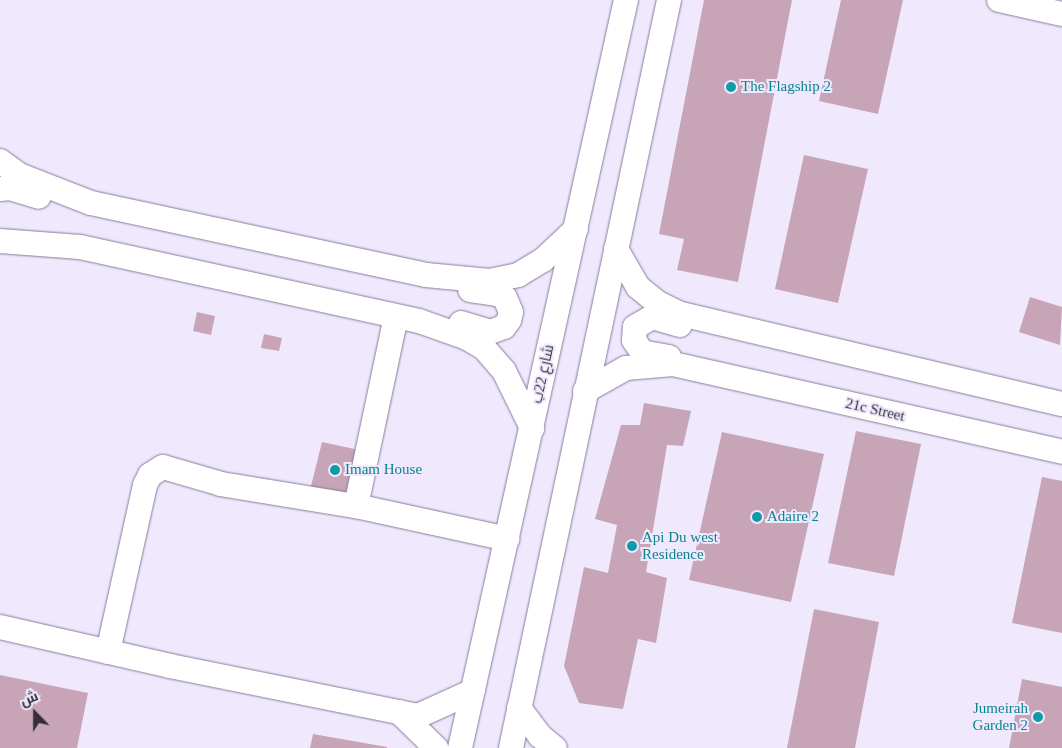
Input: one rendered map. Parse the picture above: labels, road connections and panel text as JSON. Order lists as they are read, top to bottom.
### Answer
{
  "streets": {
    "street": ["شارع 22ب", "21c Street"]
  },
  "places": [
    "The Flagship 2",
    "Imam House",
    "Adaire 2",
    "Api Du west Residence",
    "Jumeirah Garden 2"
  ],
  "north": "top"
}
